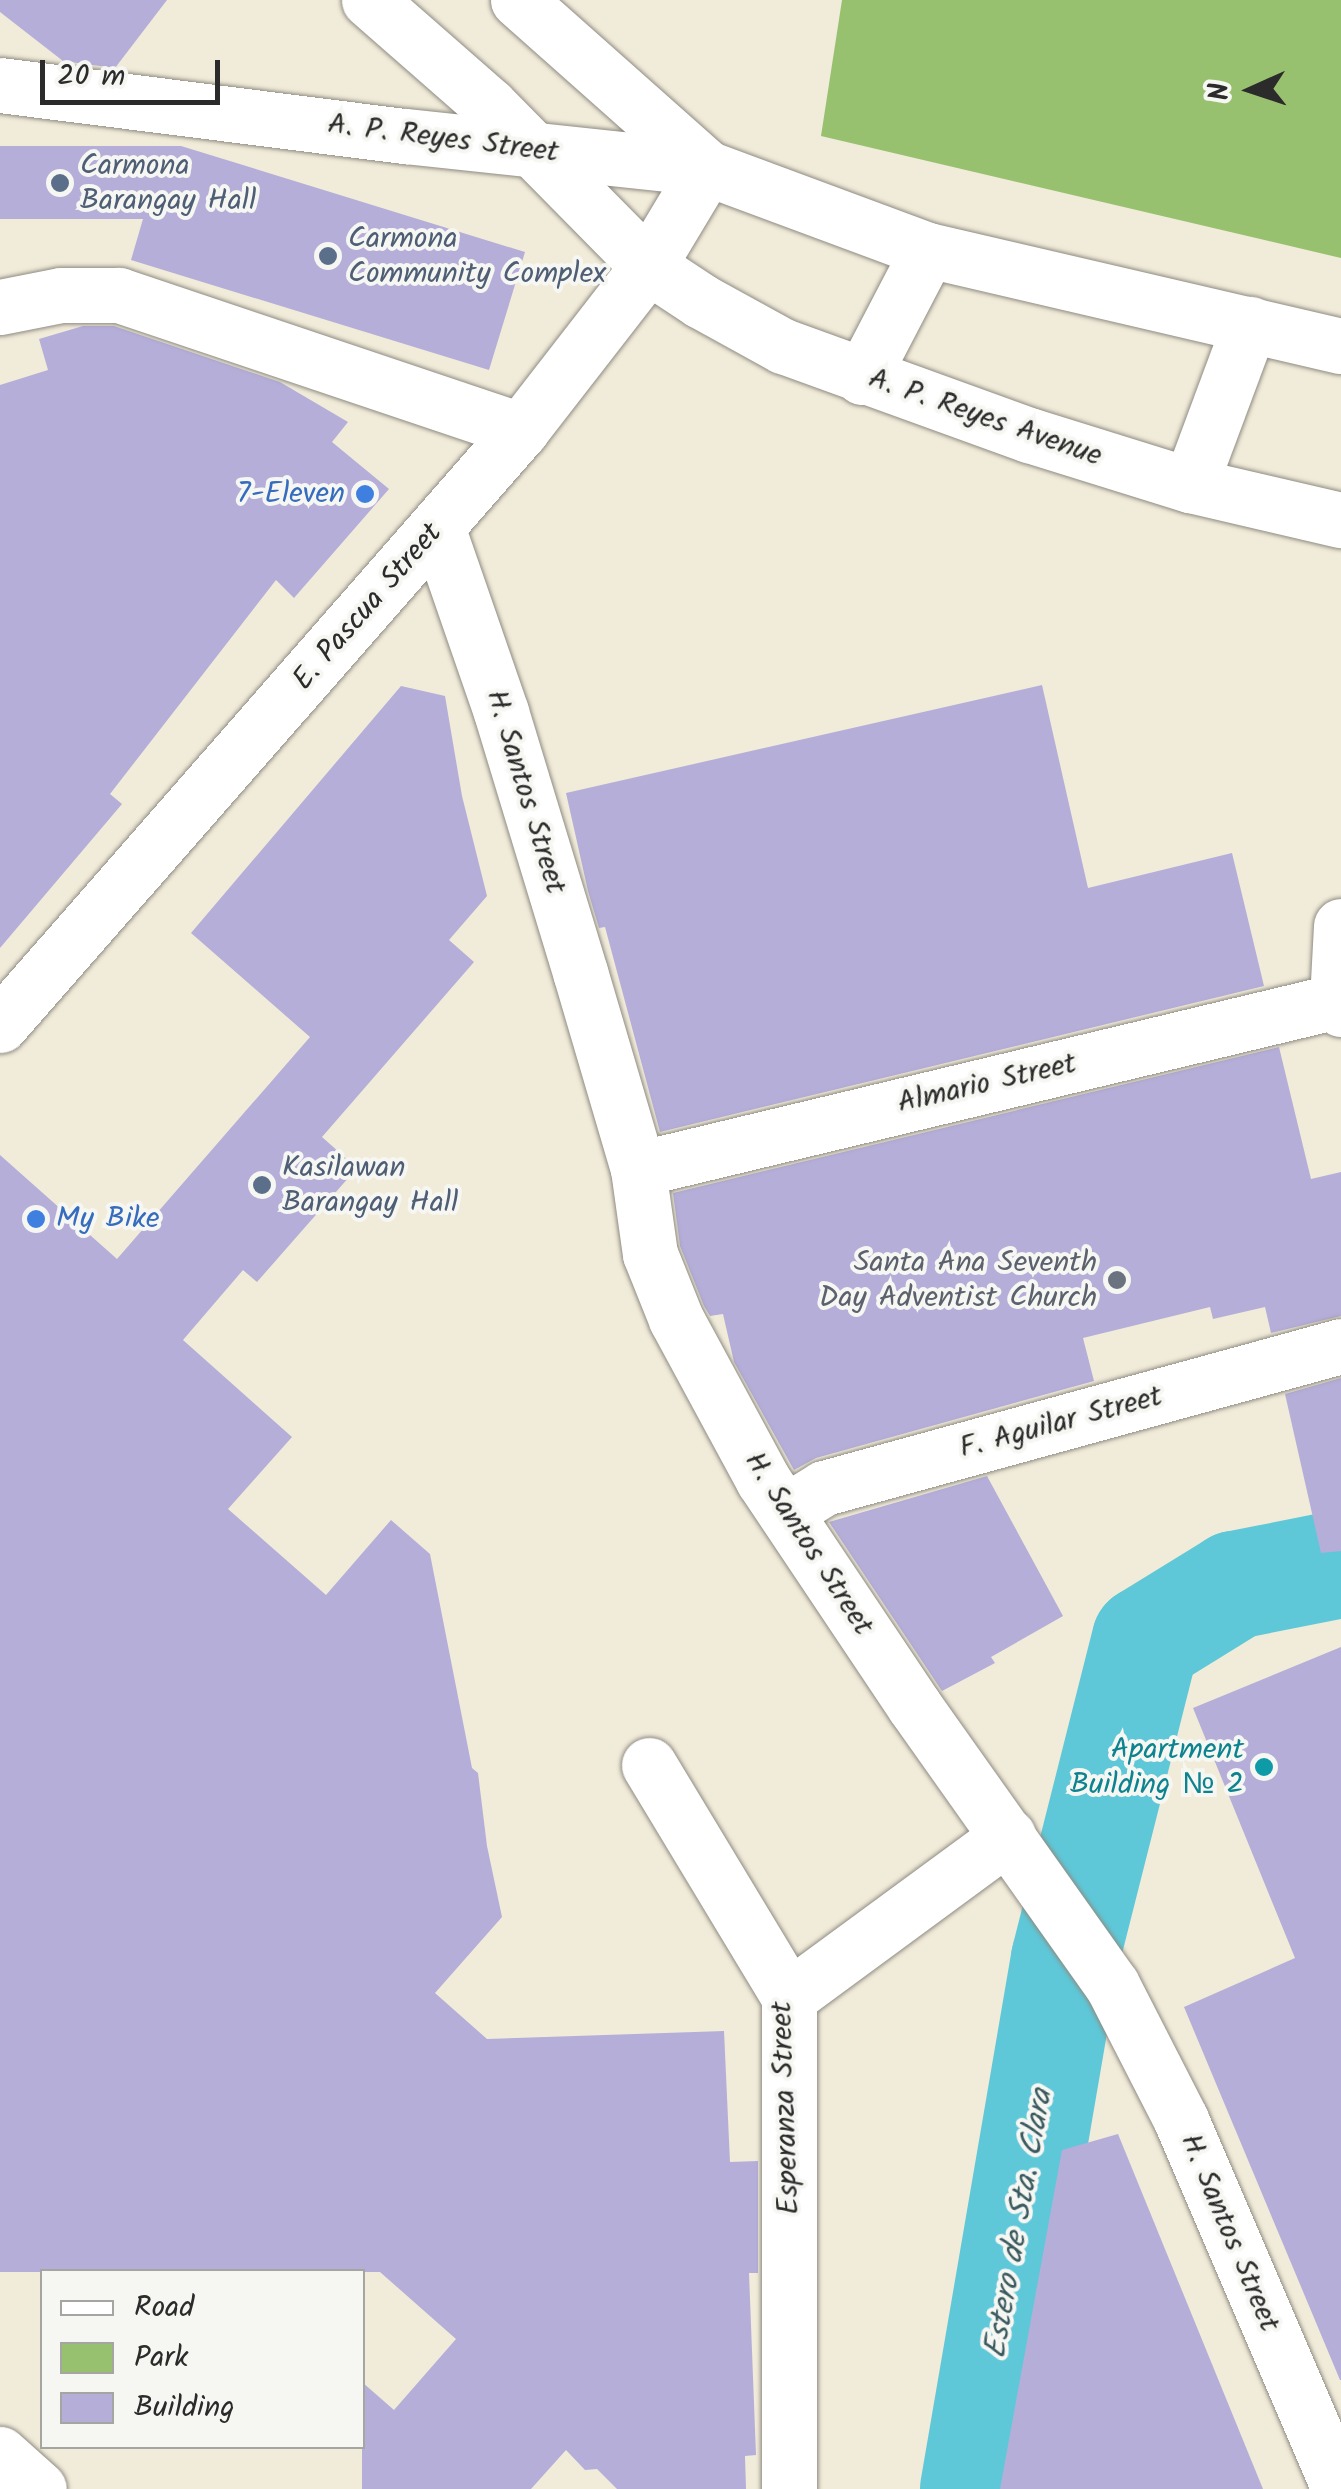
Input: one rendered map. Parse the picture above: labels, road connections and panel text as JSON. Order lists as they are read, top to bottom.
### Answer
{
  "streets": {
    "street": [
      "A. P. Reyes Street",
      "A. P. Reyes Avenue",
      "E. Pascua Street",
      "H. Santos Street",
      "Almario Street",
      "F. Aguilar Street",
      "Esperanza Street"
    ]
  },
  "crossings": [
    ["A. P. Reyes Street", "A. P. Reyes Avenue"],
    ["A. P. Reyes Street", "E. Pascua Street"],
    ["A. P. Reyes Avenue", "E. Pascua Street"],
    ["E. Pascua Street", "H. Santos Street"],
    ["H. Santos Street", "Almario Street"],
    ["H. Santos Street", "F. Aguilar Street"]
  ],
  "water": ["Estero de Sta. Clara"],
  "places": [
    "Carmona Barangay Hall",
    "Carmona Community Complex",
    "7-Eleven",
    "Kasilawan Barangay Hall",
    "My Bike",
    "Santa Ana Seventh Day Adventist Church",
    "Apartment Building № 2"
  ],
  "legend": ["Road", "Park", "Building"],
  "scale_bar": "20 m",
  "north": "left"
}
